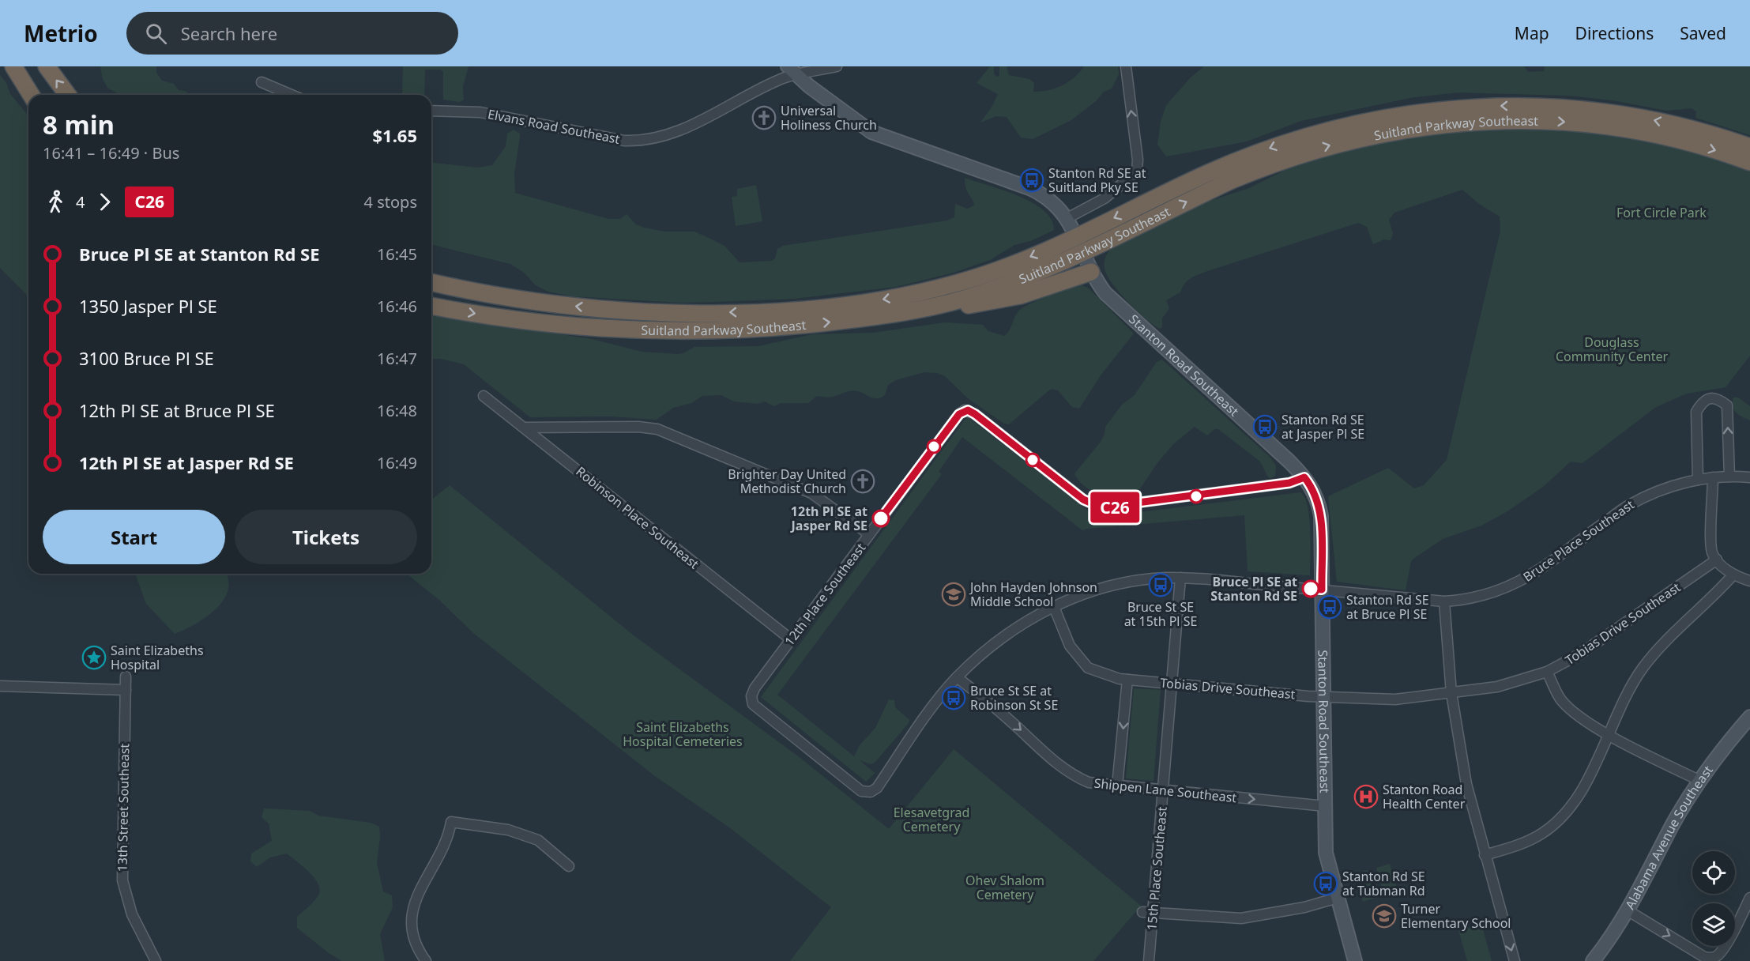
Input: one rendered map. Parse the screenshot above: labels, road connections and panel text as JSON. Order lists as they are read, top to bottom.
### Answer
{
  "streets": {
    "highway": ["Suitland Parkway Southeast"],
    "street": [
      "Elvans Road Southeast",
      "Stanton Road Southeast",
      "Robinson Place Southeast",
      "Bruce Place Southeast",
      "12th Place Southeast",
      "Tobias Drive Southeast",
      "Shippen Lane Southeast",
      "13th Street Southeast",
      "Alabama Avenue Southeast",
      "15th Place Southeast"
    ]
  },
  "crossings": [
    ["Elvans Road Southeast", "Stanton Road Southeast"],
    ["Suitland Parkway Southeast", "Stanton Road Southeast"],
    ["Stanton Road Southeast", "Bruce Place Southeast"],
    ["Stanton Road Southeast", "12th Place Southeast"],
    ["Stanton Road Southeast", "Tobias Drive Southeast"],
    ["Stanton Road Southeast", "Shippen Lane Southeast"],
    ["Robinson Place Southeast", "12th Place Southeast"],
    ["Bruce Place Southeast", "12th Place Southeast"],
    ["Bruce Place Southeast", "Tobias Drive Southeast"],
    ["Bruce Place Southeast", "Shippen Lane Southeast"],
    ["Bruce Place Southeast", "15th Place Southeast"],
    ["Tobias Drive Southeast", "15th Place Southeast"],
    ["Shippen Lane Southeast", "15th Place Southeast"]
  ],
  "one_way": ["Shippen Lane Southeast"],
  "parks": [
    "Fort Circle Park",
    "Douglass Community Center",
    "Saint Elizabeths Hospital Cemeteries",
    "Elesavetgrad Cemetery",
    "Ohev Shalom Cemetery"
  ],
  "places": {
    "church": ["Universal Holiness Church", "Brighter Day United Methodist Church"],
    "bus stop": [
      "Stanton Rd SE at Suitland Pky SE",
      "Stanton Rd SE at Jasper Pl SE",
      "Bruce St SE at 15th Pl SE",
      "Stanton Rd SE at Bruce Pl SE",
      "Bruce St SE at Robinson St SE",
      "Stanton Rd SE at Tubman Rd"
    ],
    "other": ["12th Pl SE at Jasper Rd SE", "Bruce Pl SE at Stanton Rd SE"],
    "school or university": ["John Hayden Johnson Middle School", "Turner Elementary School"],
    "place": ["Saint Elizabeths Hospital"],
    "hospital": ["Stanton Road Health Center"]
  },
  "lines": ["bus line C26"],
  "page": {
    "header": "Metrio",
    "search": "Search here",
    "nav": ["Map", "Directions", "Saved"],
    "on_map": "C26",
    "heading": ["8 min", "16:41 – 16:49 · Bus", "$1.65"],
    "legs": ["4", "C26", "4 stops"],
    "list": [
      {
        "name": "Bruce Pl SE at Stanton Rd SE",
        "value": "16:45"
      },
      {
        "name": "1350 Jasper Pl SE",
        "value": "16:46"
      },
      {
        "name": "3100 Bruce Pl SE",
        "value": "16:47"
      },
      {
        "name": "12th Pl SE at Bruce Pl SE",
        "value": "16:48"
      },
      {
        "name": "12th Pl SE at Jasper Rd SE",
        "value": "16:49"
      }
    ],
    "buttons": ["Start", "Tickets"]
  }
}
